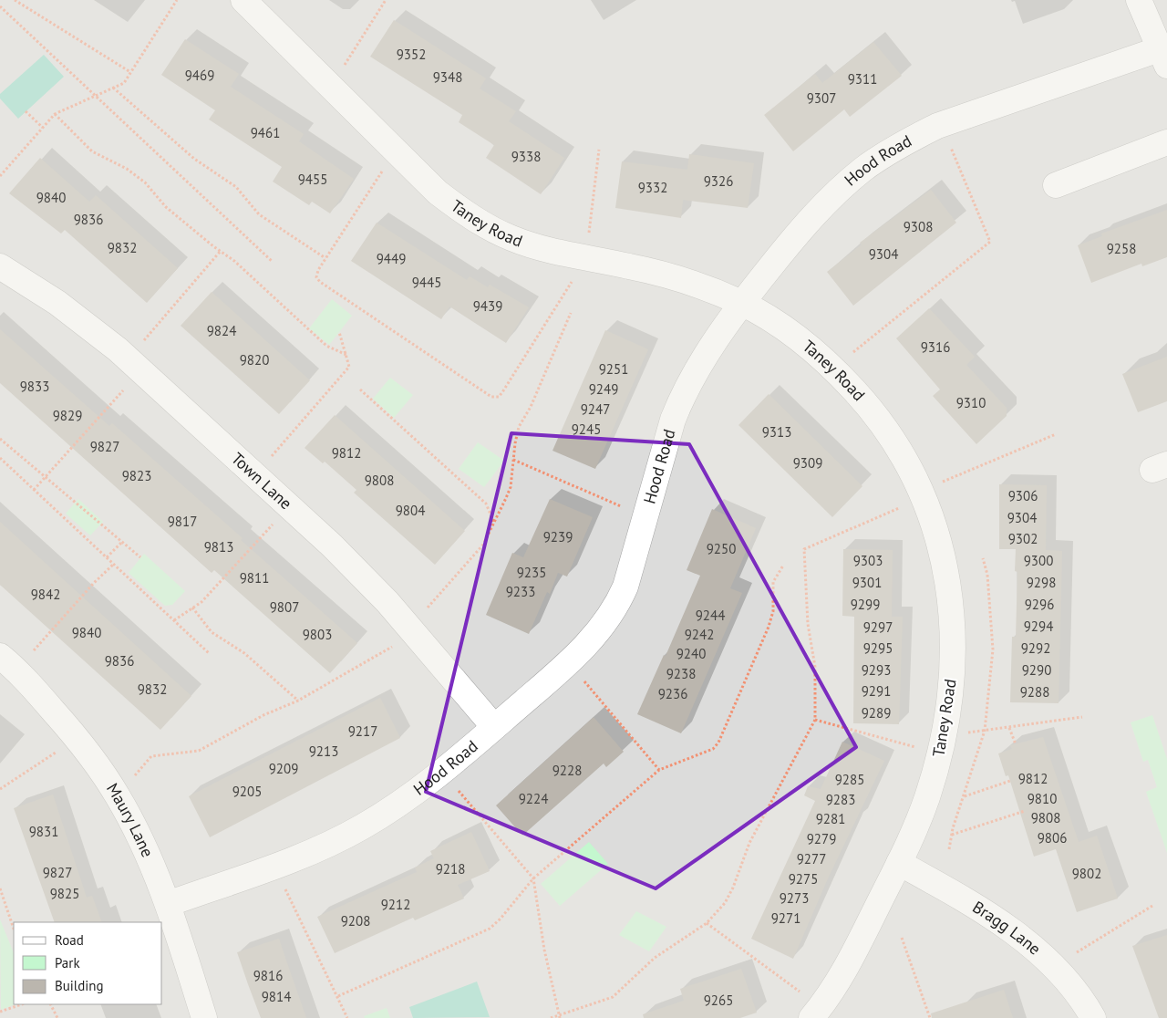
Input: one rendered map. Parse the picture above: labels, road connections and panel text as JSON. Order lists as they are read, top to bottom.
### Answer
{
  "streets": {
    "street": [
      "Hood Road",
      "Taney Road",
      "Town Lane",
      "Maury Lane",
      "Bragg Lane"
    ]
  },
  "crossings": [
    ["Hood Road", "Taney Road"],
    ["Hood Road", "Town Lane"],
    ["Hood Road", "Maury Lane"],
    ["Taney Road", "Bragg Lane"]
  ],
  "house_numbers": [
    "9352",
    "9469",
    "9348",
    "9311",
    "9307",
    "9461",
    "9338",
    "9455",
    "9326",
    "9332",
    "9840",
    "9836",
    "9308",
    "9832",
    "9258",
    "9304",
    "9449",
    "9445",
    "9439",
    "9824",
    "9316",
    "9820",
    "9251",
    "9833",
    "9249",
    "9310",
    "9247",
    "9829",
    "9245",
    "9313",
    "9827",
    "9812",
    "9309",
    "9823",
    "9808",
    "9306",
    "9804",
    "9304",
    "9817",
    "9239",
    "9302",
    "9813",
    "9250",
    "9303",
    "9300",
    "9235",
    "9811",
    "9301",
    "9298",
    "9233",
    "9842",
    "9299",
    "9296",
    "9807",
    "9244",
    "9294",
    "9297",
    "9840",
    "9803",
    "9242",
    "9295",
    "9292",
    "9240",
    "9836",
    "9293",
    "9290",
    "9238",
    "9832",
    "9291",
    "9288",
    "9236",
    "9289",
    "9217",
    "9213",
    "9209",
    "9228",
    "9812",
    "9285",
    "9205",
    "9224",
    "9810",
    "9283",
    "9808",
    "9281",
    "9831",
    "9806",
    "9279",
    "9277",
    "9218",
    "9827",
    "9802",
    "9275",
    "9825",
    "9273",
    "9212",
    "9271",
    "9208",
    "9816",
    "9814",
    "9265"
  ],
  "legend": ["Road", "Park", "Building"]
}
